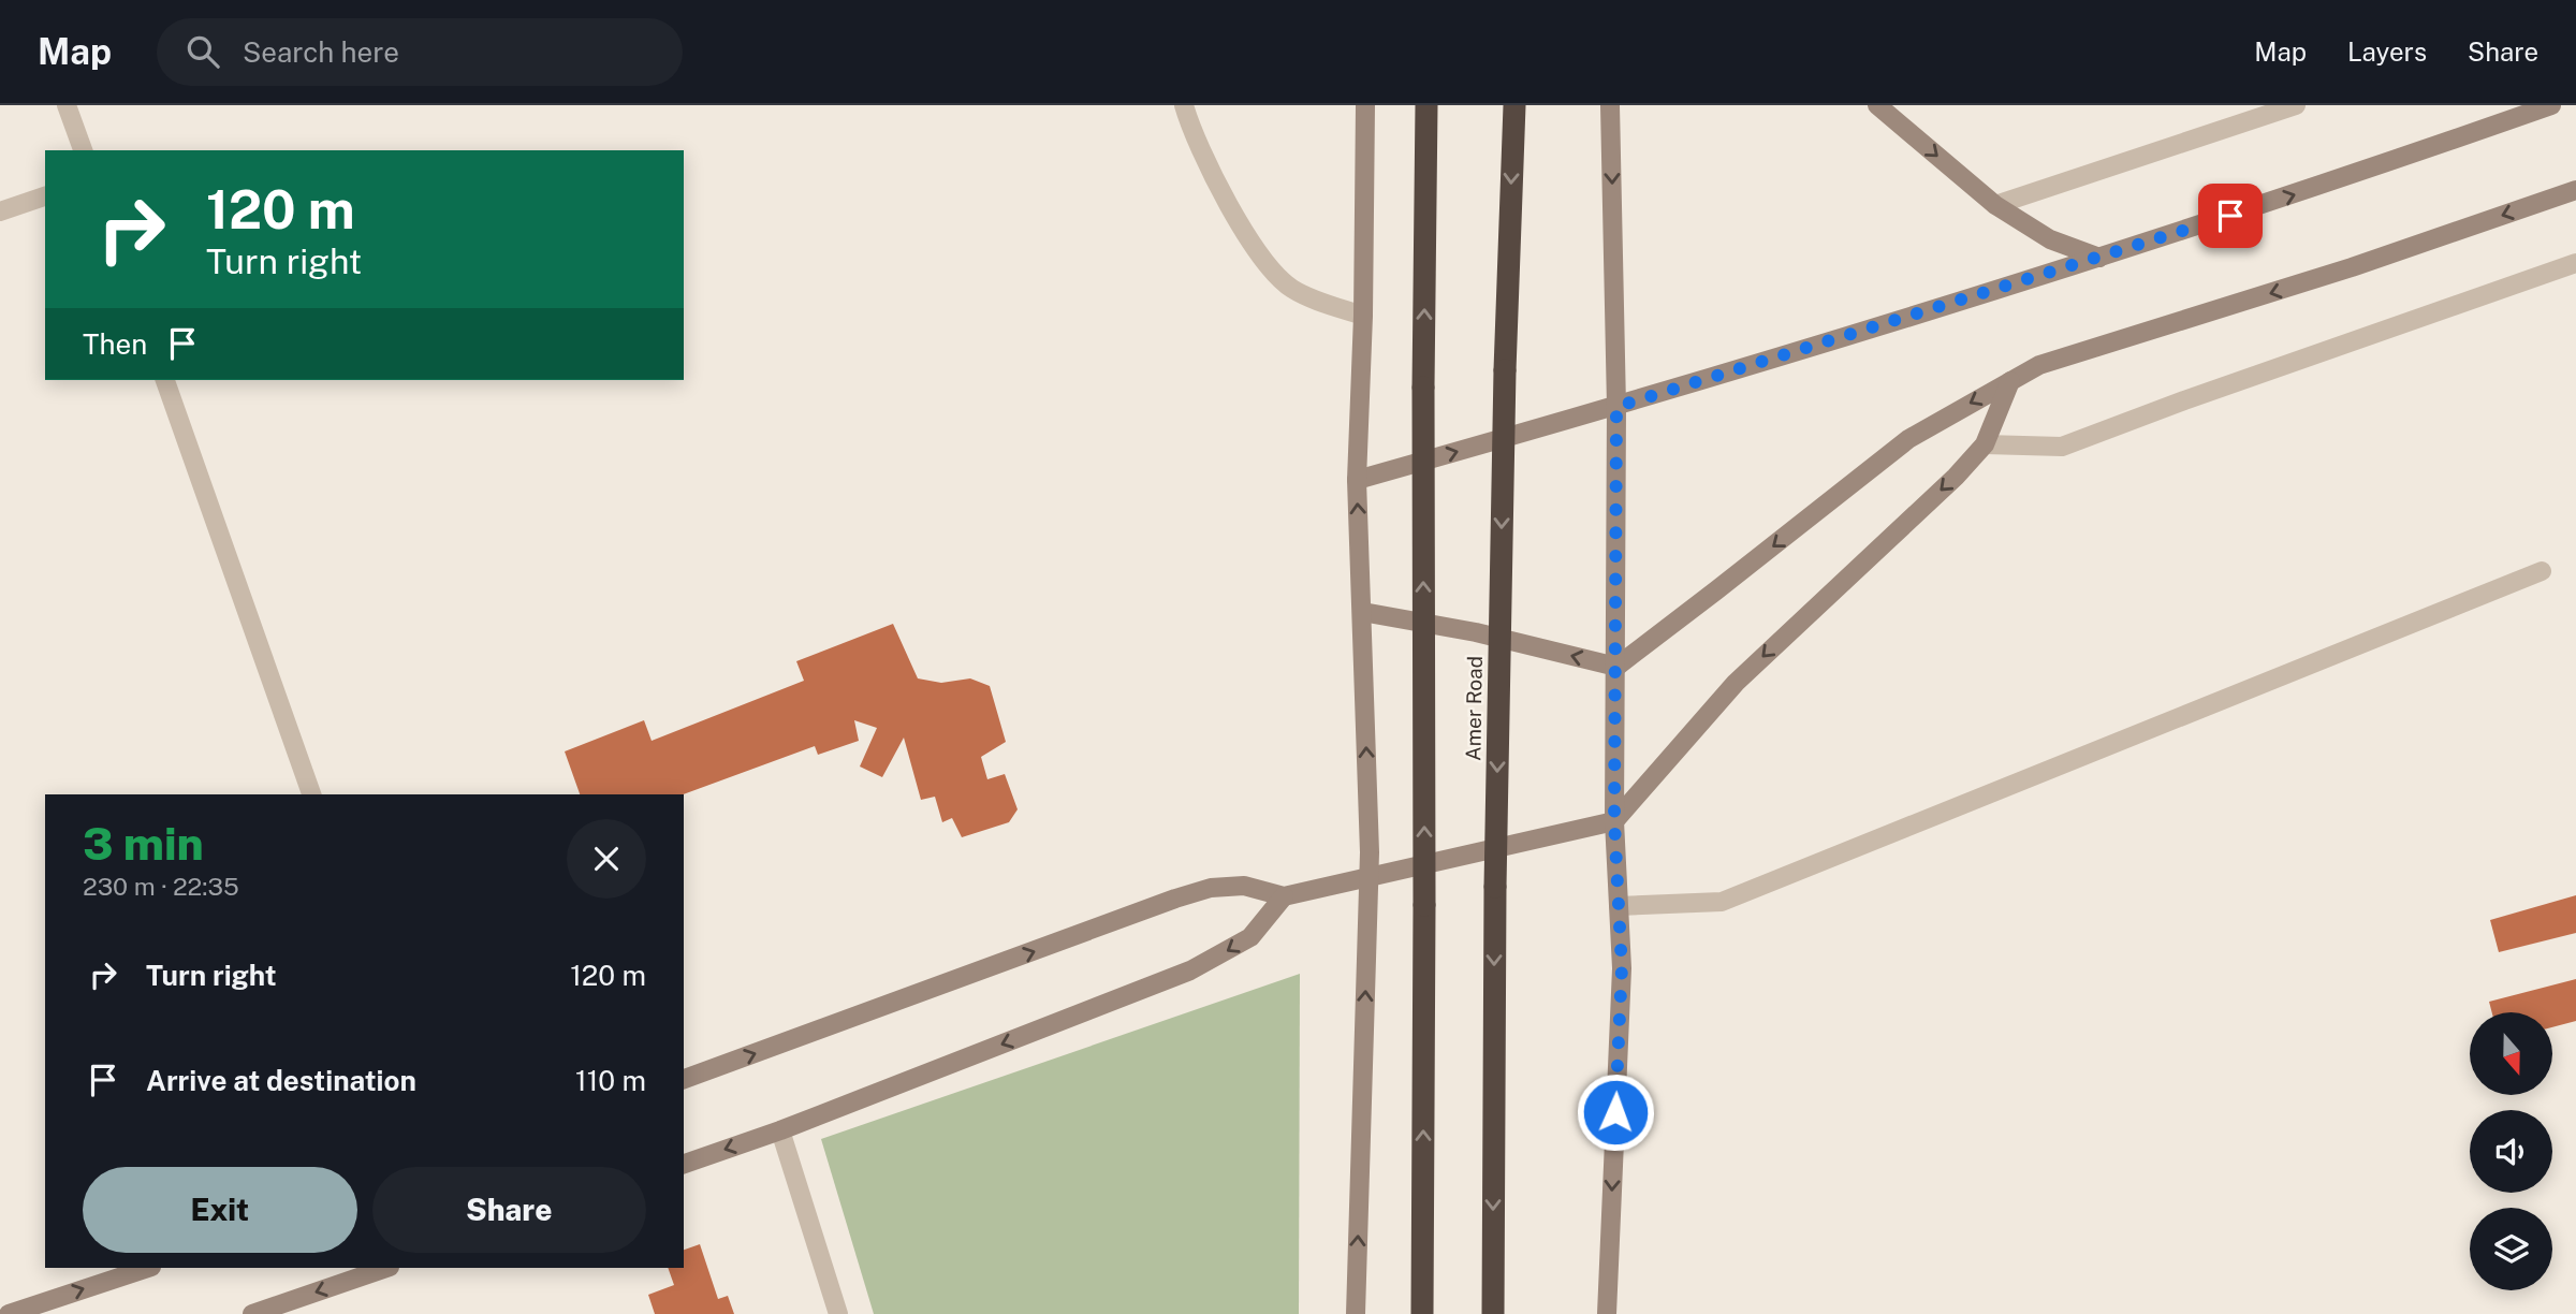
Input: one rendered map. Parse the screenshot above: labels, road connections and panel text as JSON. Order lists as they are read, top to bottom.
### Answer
{
  "streets": {
    "highway": ["Amer Road"]
  },
  "north": "bottom",
  "page": {
    "header": "Map",
    "search": "Search here",
    "nav": ["Map", "Layers", "Share"],
    "turn": ["120 m", "Turn right"],
    "then": "Then",
    "heading": ["3 min", "230 m · 22:35"],
    "list": [
      {
        "name": "Turn right",
        "value": "120 m"
      },
      {
        "name": "Arrive at destination",
        "value": "110 m"
      }
    ],
    "buttons": ["Exit", "Share"]
  }
}
